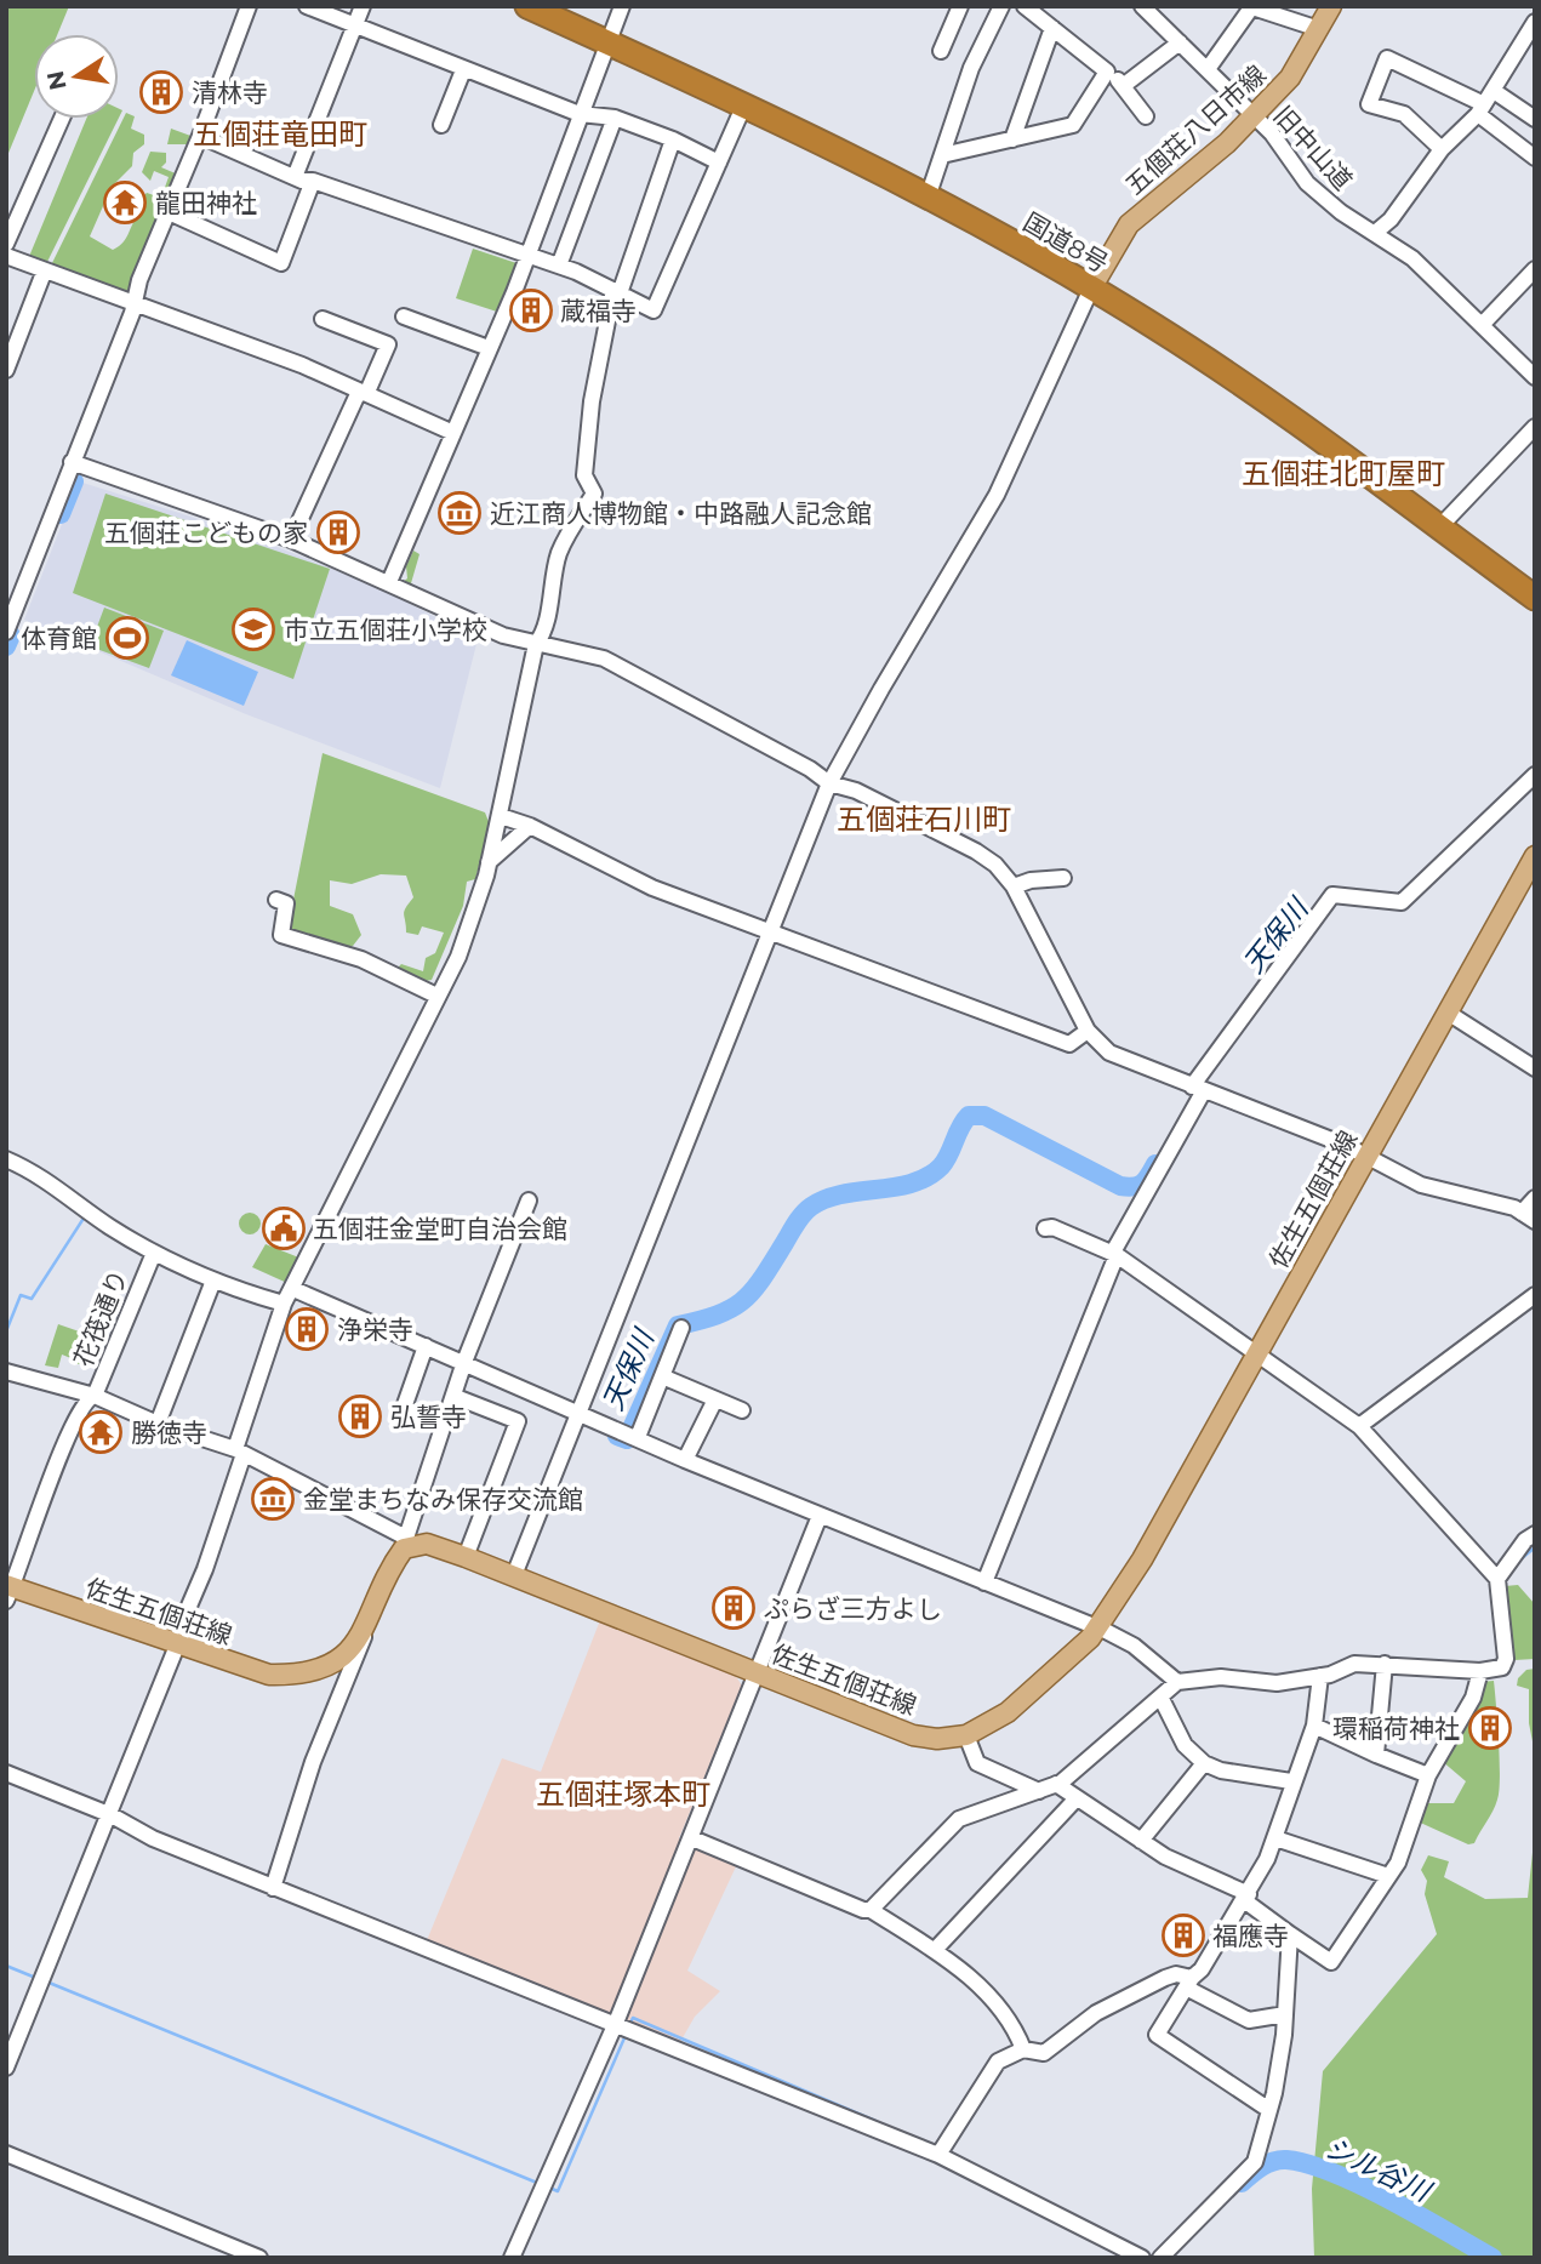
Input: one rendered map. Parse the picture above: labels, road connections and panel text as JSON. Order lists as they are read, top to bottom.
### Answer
{
  "streets": {
    "highway": ["国道8号"],
    "main road": ["五個荘八日市線", "佐生五個荘線"],
    "street": ["旧中山道", "花筏通り"]
  },
  "crossings": [
    ["五個荘八日市線", "旧中山道"],
    ["五個荘八日市線", "国道8号"],
    ["佐生五個荘線", "花筏通り"]
  ],
  "districts": [
    "五個荘竜田町",
    "五個荘北町屋町",
    "五個荘石川町",
    "五個荘塚本町"
  ],
  "water": ["天保川", "シル谷川"],
  "places": {
    "building": [
      "清林寺",
      "蔵福寺",
      "五個荘こどもの家",
      "浄栄寺",
      "弘誓寺",
      "ぷらざ三方よし",
      "環稲荷神社",
      "福應寺"
    ],
    "temple": ["龍田神社", "勝徳寺"],
    "museum": ["近江商人博物館・中路融人記念館", "金堂まちなみ保存交流館"],
    "school or university": ["市立五個荘小学校"],
    "sports": ["体育館"],
    "public building": ["五個荘金堂町自治会館"]
  },
  "north": "left"
}
